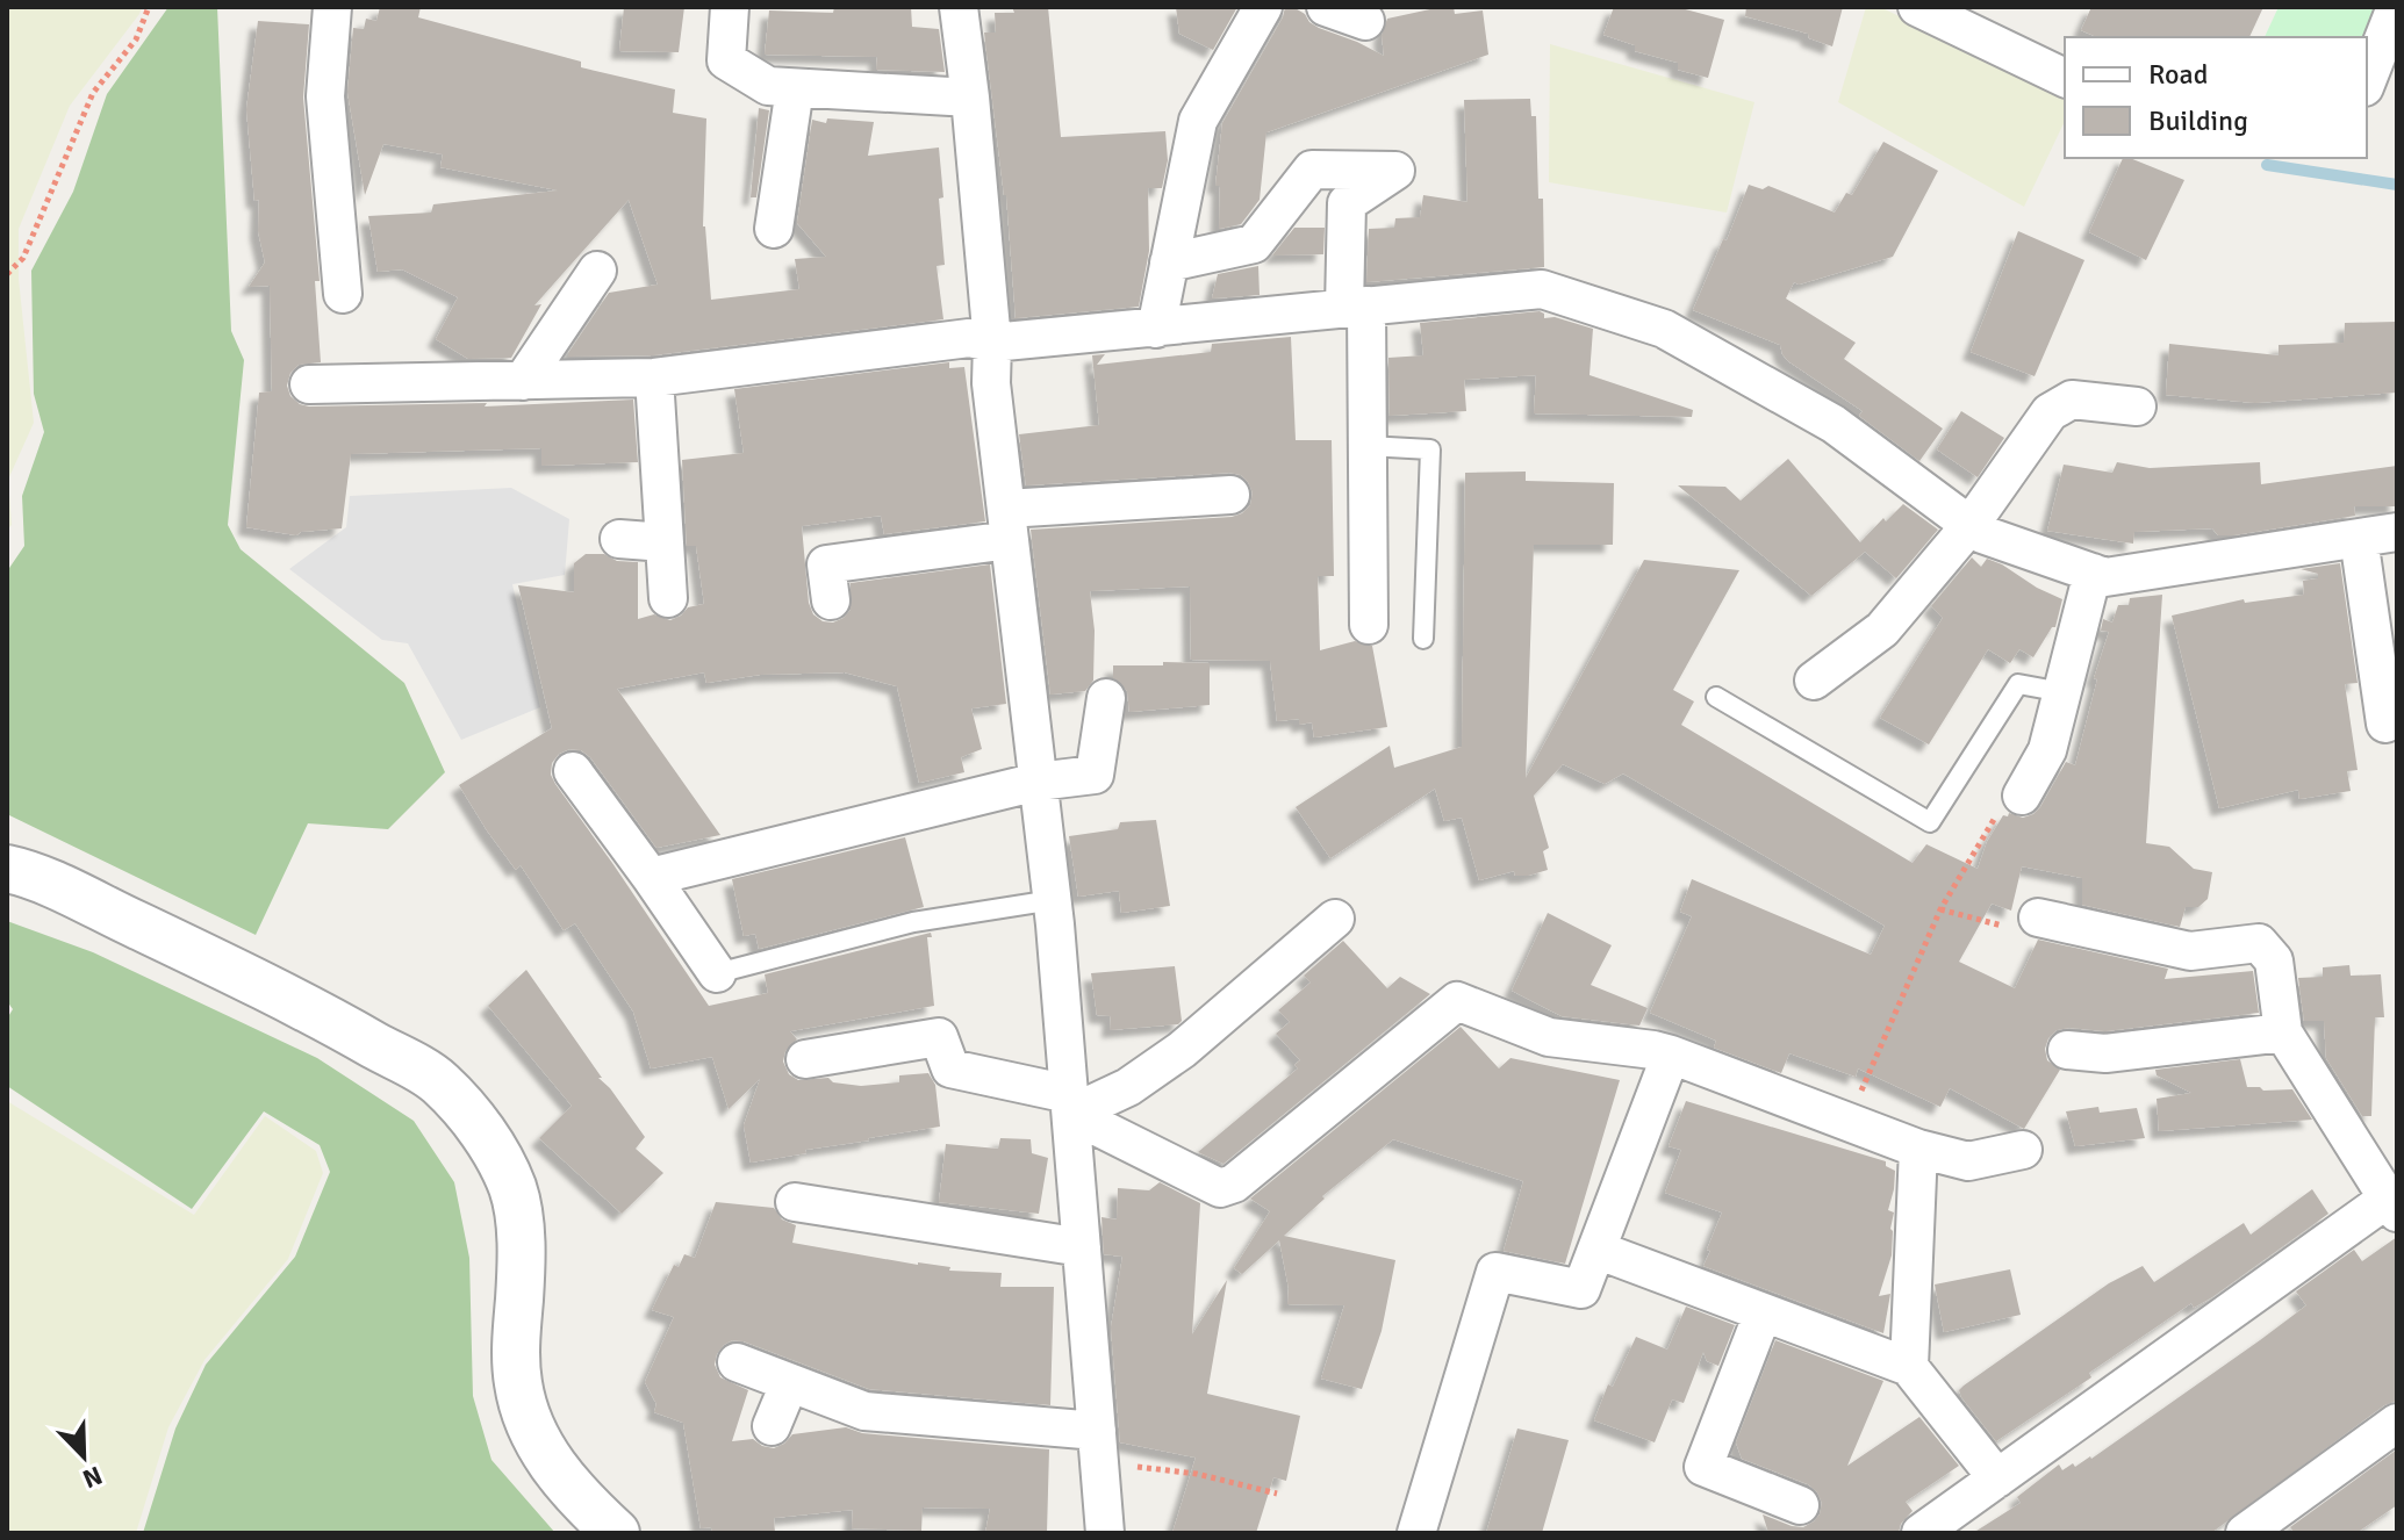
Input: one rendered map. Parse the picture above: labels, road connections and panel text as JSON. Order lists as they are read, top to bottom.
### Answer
{
  "legend": ["Road", "Building"],
  "north": "bottom right"
}
